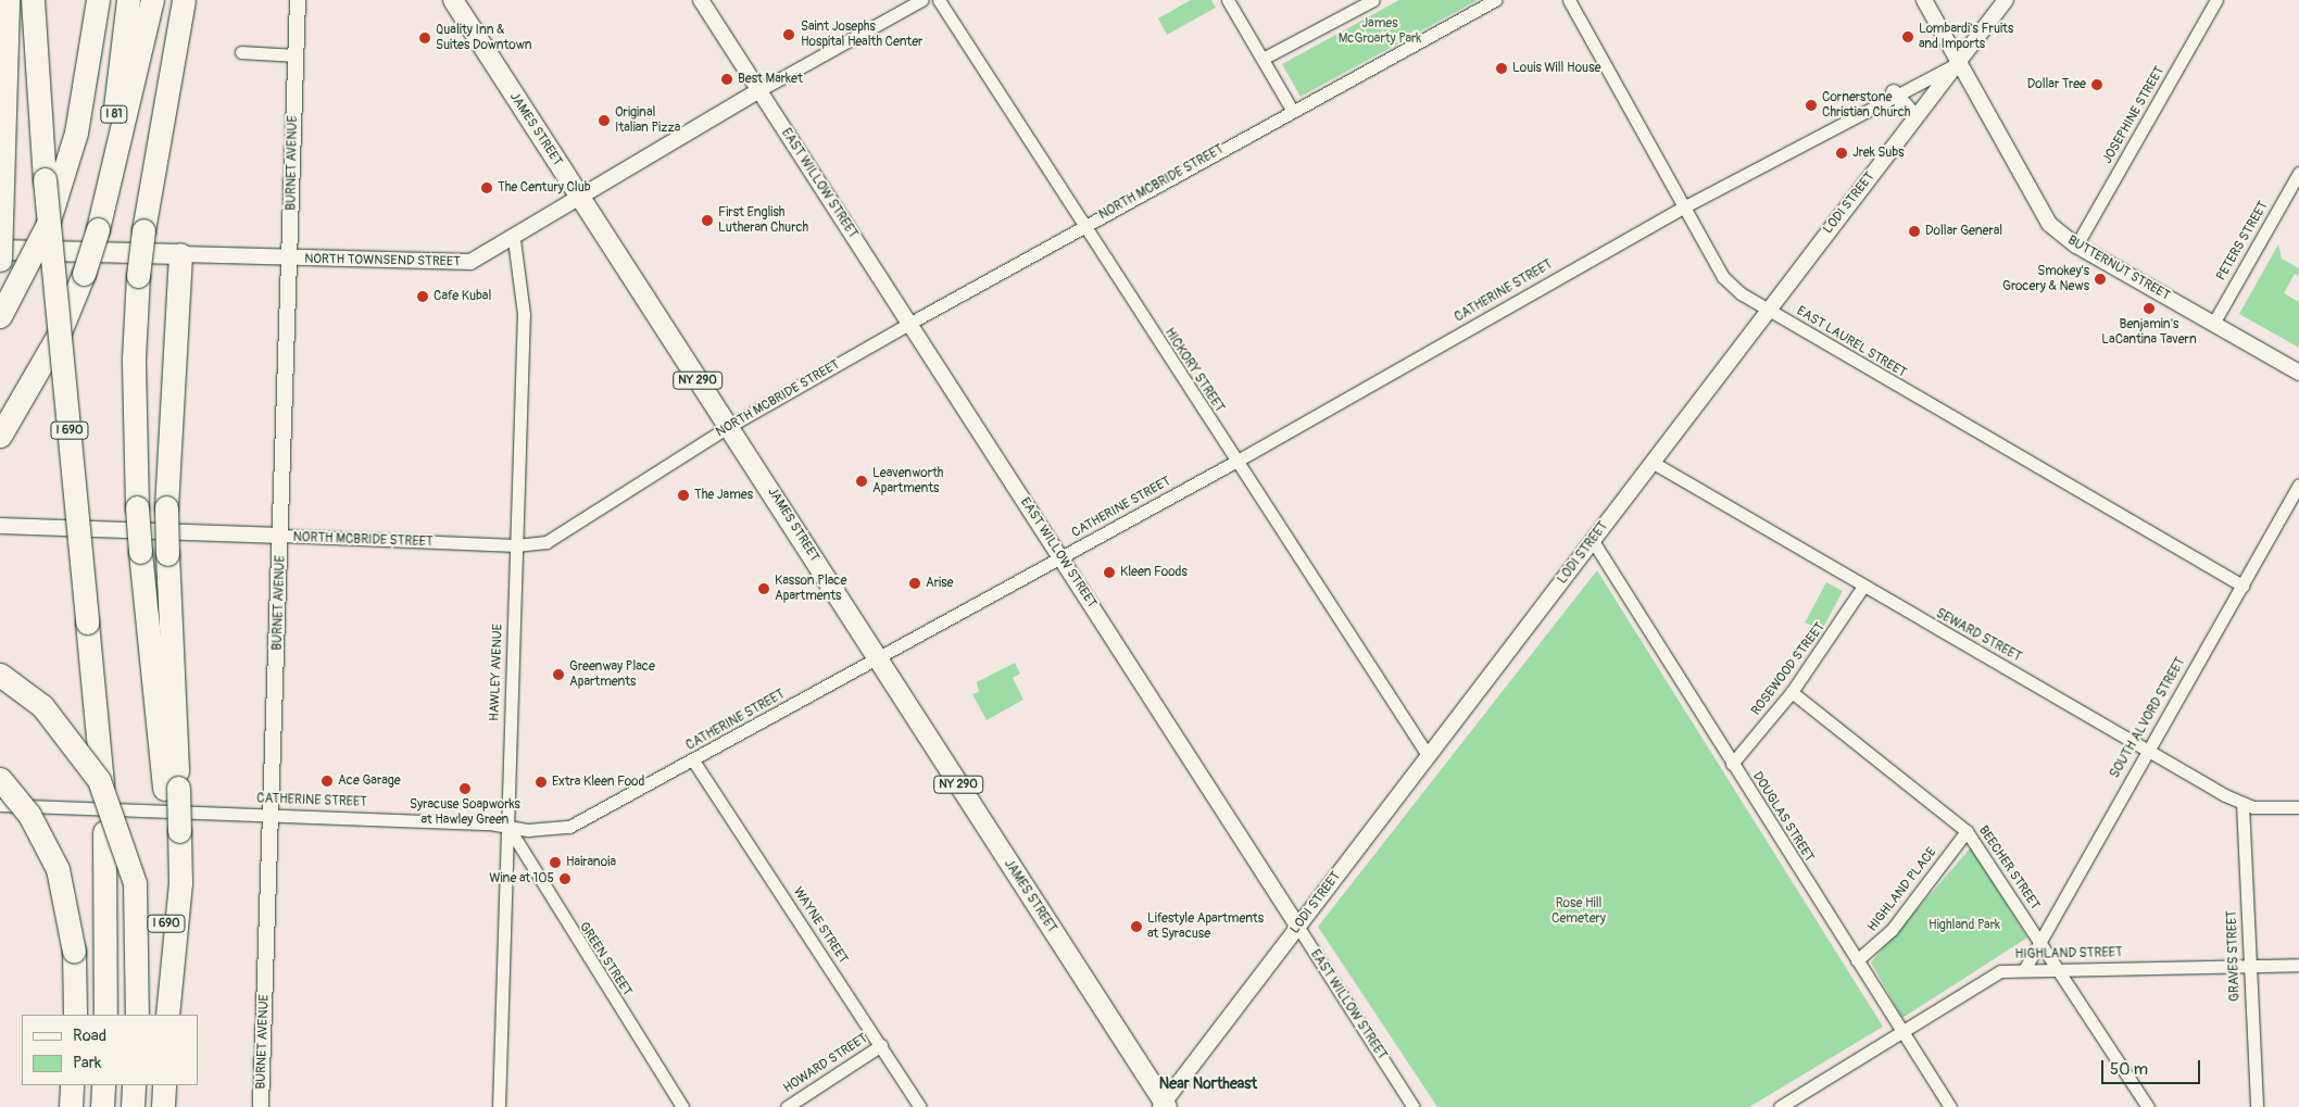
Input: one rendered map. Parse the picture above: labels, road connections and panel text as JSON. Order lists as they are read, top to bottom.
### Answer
{
  "streets": {
    "highway": ["I 81", "I 690"],
    "main road": ["JAMES STREET", "NORTH TOWNSEND STREET", "NY 290"],
    "street": [
      "JOSEPHINE STREET",
      "BURNET AVENUE",
      "NORTH MCBRIDE STREET",
      "EAST WILLOW STREET",
      "LODI STREET",
      "PETERS STREET",
      "BUTTERNUT STREET",
      "CATHERINE STREET",
      "EAST LAUREL STREET",
      "HICKORY STREET",
      "SEWARD STREET",
      "ROSEWOOD STREET",
      "HAWLEY AVENUE",
      "SOUTH ALVORD STREET",
      "DOUGLAS STREET",
      "BEECHER STREET",
      "HIGHLAND PLACE",
      "WAYNE STREET",
      "HIGHLAND STREET",
      "GRAVES STREET",
      "GREEN STREET",
      "HOWARD STREET"
    ]
  },
  "crossings": [
    ["JOSEPHINE STREET", "BUTTERNUT STREET"],
    ["JAMES STREET", "NORTH MCBRIDE STREET"],
    ["JAMES STREET", "LODI STREET"],
    ["JAMES STREET", "NORTH TOWNSEND STREET"],
    ["JAMES STREET", "CATHERINE STREET"],
    ["BURNET AVENUE", "NORTH MCBRIDE STREET"],
    ["BURNET AVENUE", "NORTH TOWNSEND STREET"],
    ["BURNET AVENUE", "CATHERINE STREET"],
    ["NORTH MCBRIDE STREET", "EAST WILLOW STREET"],
    ["NORTH MCBRIDE STREET", "HICKORY STREET"],
    ["NORTH MCBRIDE STREET", "HAWLEY AVENUE"],
    ["EAST WILLOW STREET", "LODI STREET"],
    ["EAST WILLOW STREET", "NORTH TOWNSEND STREET"],
    ["EAST WILLOW STREET", "CATHERINE STREET"],
    ["LODI STREET", "BUTTERNUT STREET"],
    ["LODI STREET", "CATHERINE STREET"],
    ["LODI STREET", "EAST LAUREL STREET"],
    ["LODI STREET", "HICKORY STREET"],
    ["LODI STREET", "SEWARD STREET"],
    ["LODI STREET", "DOUGLAS STREET"],
    ["PETERS STREET", "BUTTERNUT STREET"],
    ["NORTH TOWNSEND STREET", "HAWLEY AVENUE"],
    ["BUTTERNUT STREET", "CATHERINE STREET"],
    ["CATHERINE STREET", "EAST LAUREL STREET"],
    ["CATHERINE STREET", "HICKORY STREET"],
    ["CATHERINE STREET", "HAWLEY AVENUE"],
    ["CATHERINE STREET", "WAYNE STREET"],
    ["CATHERINE STREET", "GREEN STREET"],
    ["EAST LAUREL STREET", "SOUTH ALVORD STREET"],
    ["SEWARD STREET", "ROSEWOOD STREET"],
    ["SEWARD STREET", "SOUTH ALVORD STREET"],
    ["SEWARD STREET", "GRAVES STREET"],
    ["ROSEWOOD STREET", "DOUGLAS STREET"],
    ["ROSEWOOD STREET", "BEECHER STREET"],
    ["HAWLEY AVENUE", "GREEN STREET"],
    ["SOUTH ALVORD STREET", "BEECHER STREET"],
    ["SOUTH ALVORD STREET", "HIGHLAND STREET"],
    ["DOUGLAS STREET", "HIGHLAND PLACE"],
    ["DOUGLAS STREET", "HIGHLAND STREET"],
    ["BEECHER STREET", "HIGHLAND PLACE"],
    ["BEECHER STREET", "HIGHLAND STREET"],
    ["WAYNE STREET", "HOWARD STREET"],
    ["HIGHLAND STREET", "GRAVES STREET"]
  ],
  "districts": ["Near Northeast"],
  "parks": ["James McGroarty Park", "Rose Hill Cemetery", "Highland Park"],
  "places": [
    "Saint Josephs Hospital Health Center",
    "Lombardi's Fruits and Imports",
    "Quality Inn & Suites Downtown",
    "Louis Will House",
    "Best Market",
    "Dollar Tree",
    "Cornerstone Christian Church",
    "Original Italian Pizza",
    "Jrek Subs",
    "The Century Club",
    "First English Lutheran Church",
    "Dollar General",
    "Smokey's Grocery & News",
    "Cafe Kubal",
    "Benjamin's LaCantina Tavern",
    "Leavenworth Apartments",
    "The James",
    "Kleen Foods",
    "Arise",
    "Kasson Place Apartments",
    "Greenway Place Apartments",
    "Ace Garage",
    "Extra Kleen Food",
    "Syracuse Soapworks at Hawley Green",
    "Hairanoia",
    "Wine at 105",
    "Lifestyle Apartments at Syracuse"
  ],
  "legend": ["Road", "Park"],
  "scale_bar": "50 m"
}
